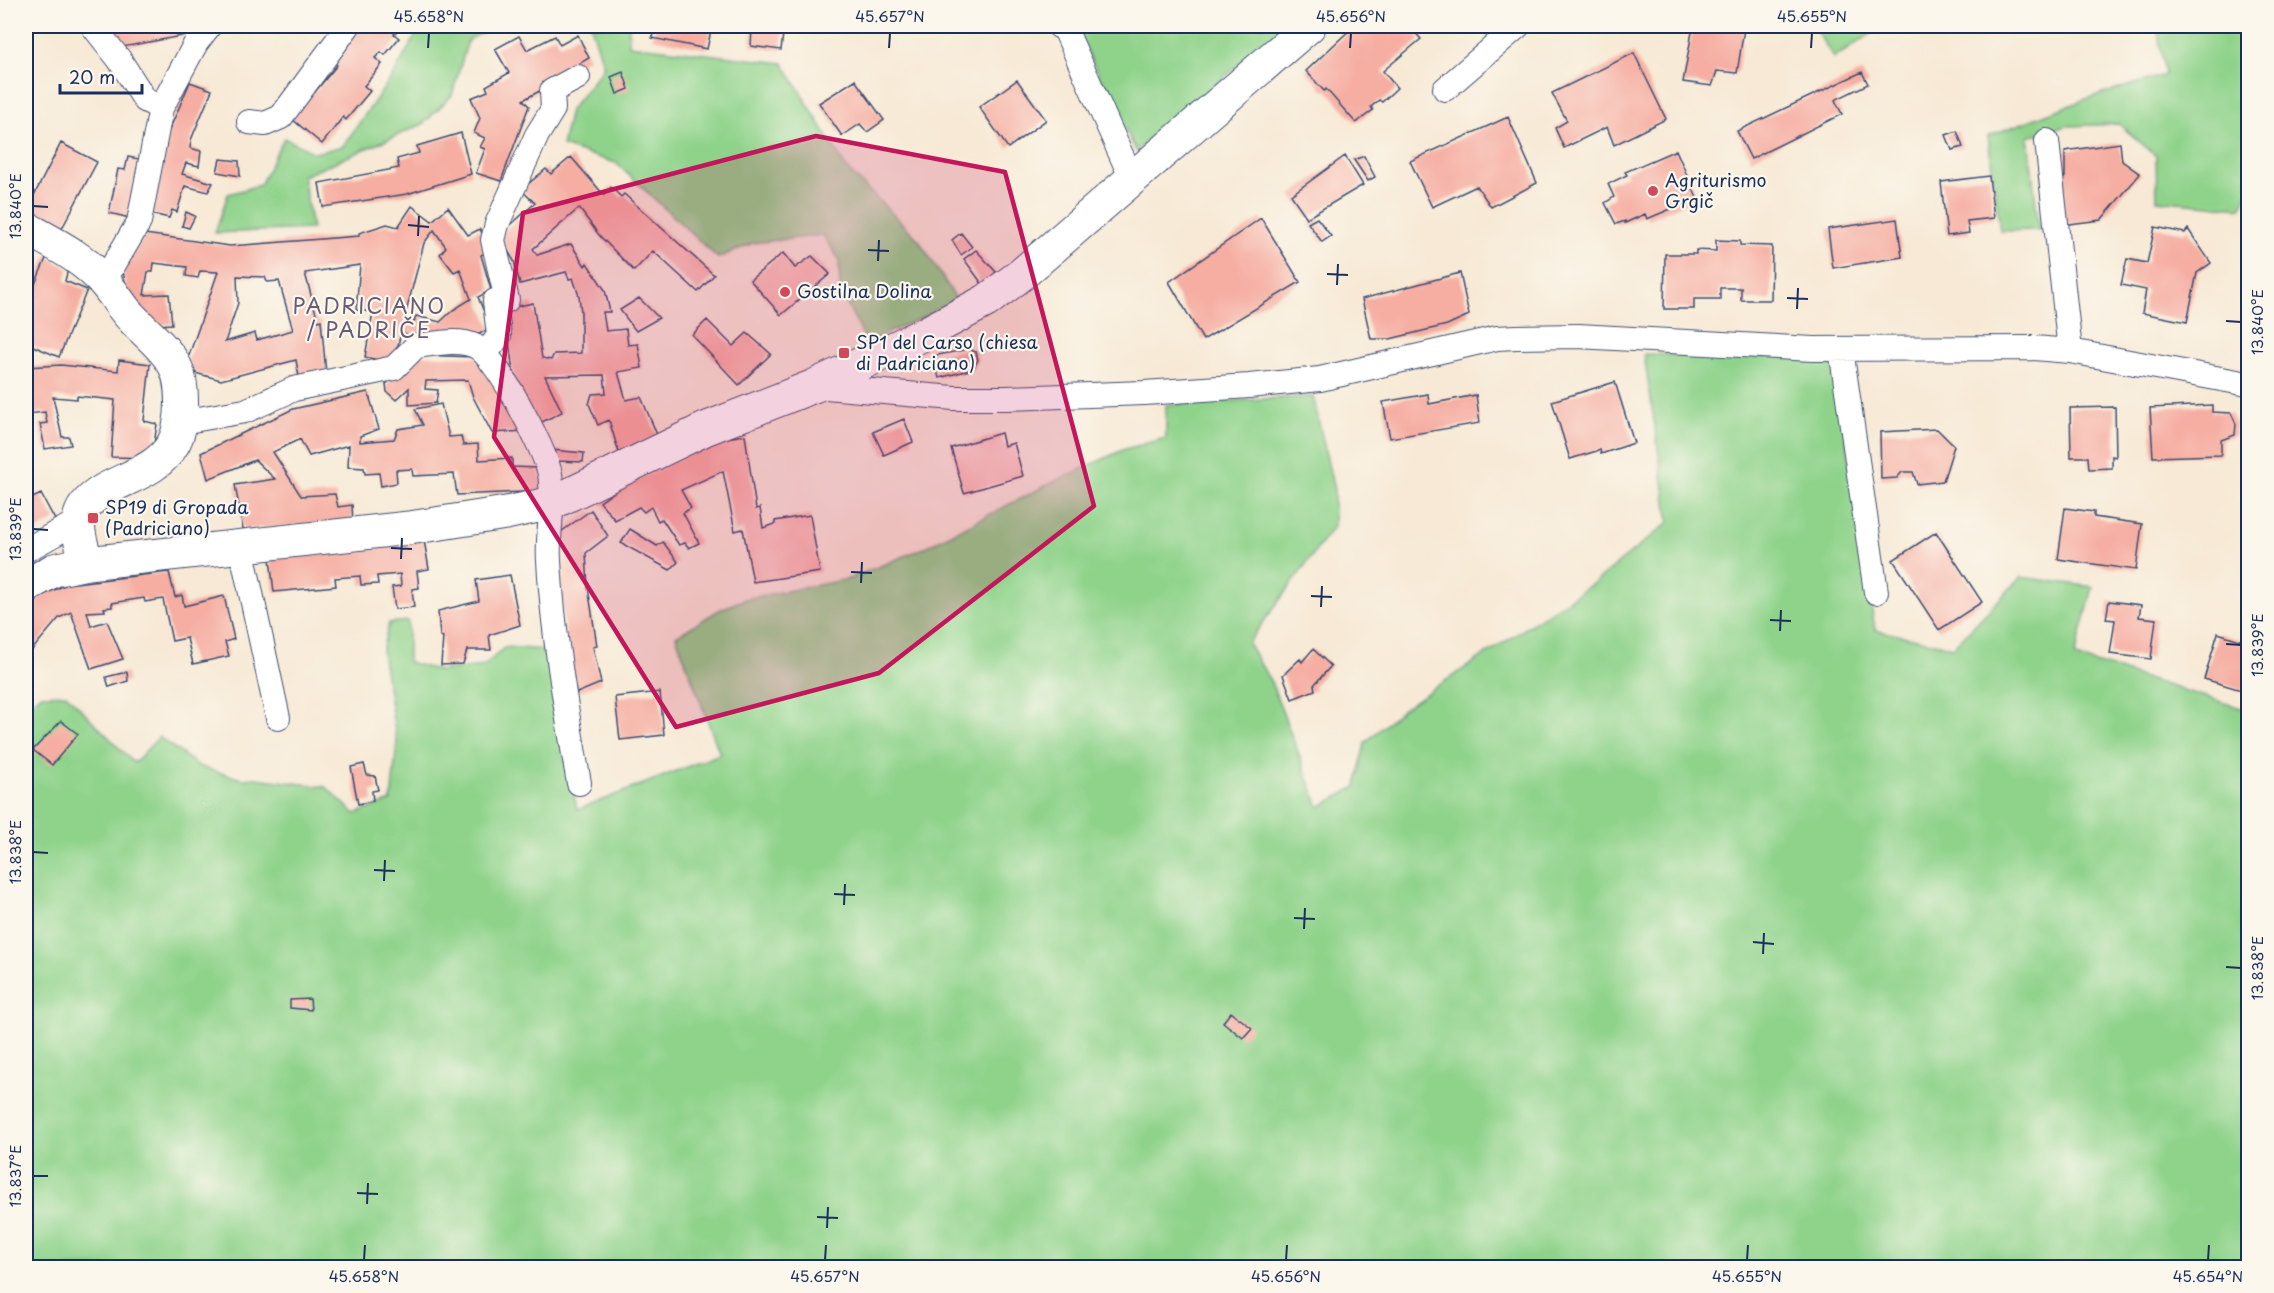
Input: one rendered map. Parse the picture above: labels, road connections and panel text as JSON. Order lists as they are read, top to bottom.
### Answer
{
  "districts": ["PADRICIANO / PADRIČE"],
  "places": {
    "other": ["Agriturismo Grgič", "Gostilna Dolina"],
    "transit": ["SP1 del Carso (chiesa di Padriciano)", "SP19 di Gropada (Padriciano)"]
  },
  "scale_bar": "20 m",
  "coordinates": [
    "45.658°N",
    "45.657°N",
    "45.656°N",
    "45.655°N",
    "13.840°E",
    "13.839°E",
    "13.838°E",
    "13.837°E",
    "45.654°N"
  ]
}
